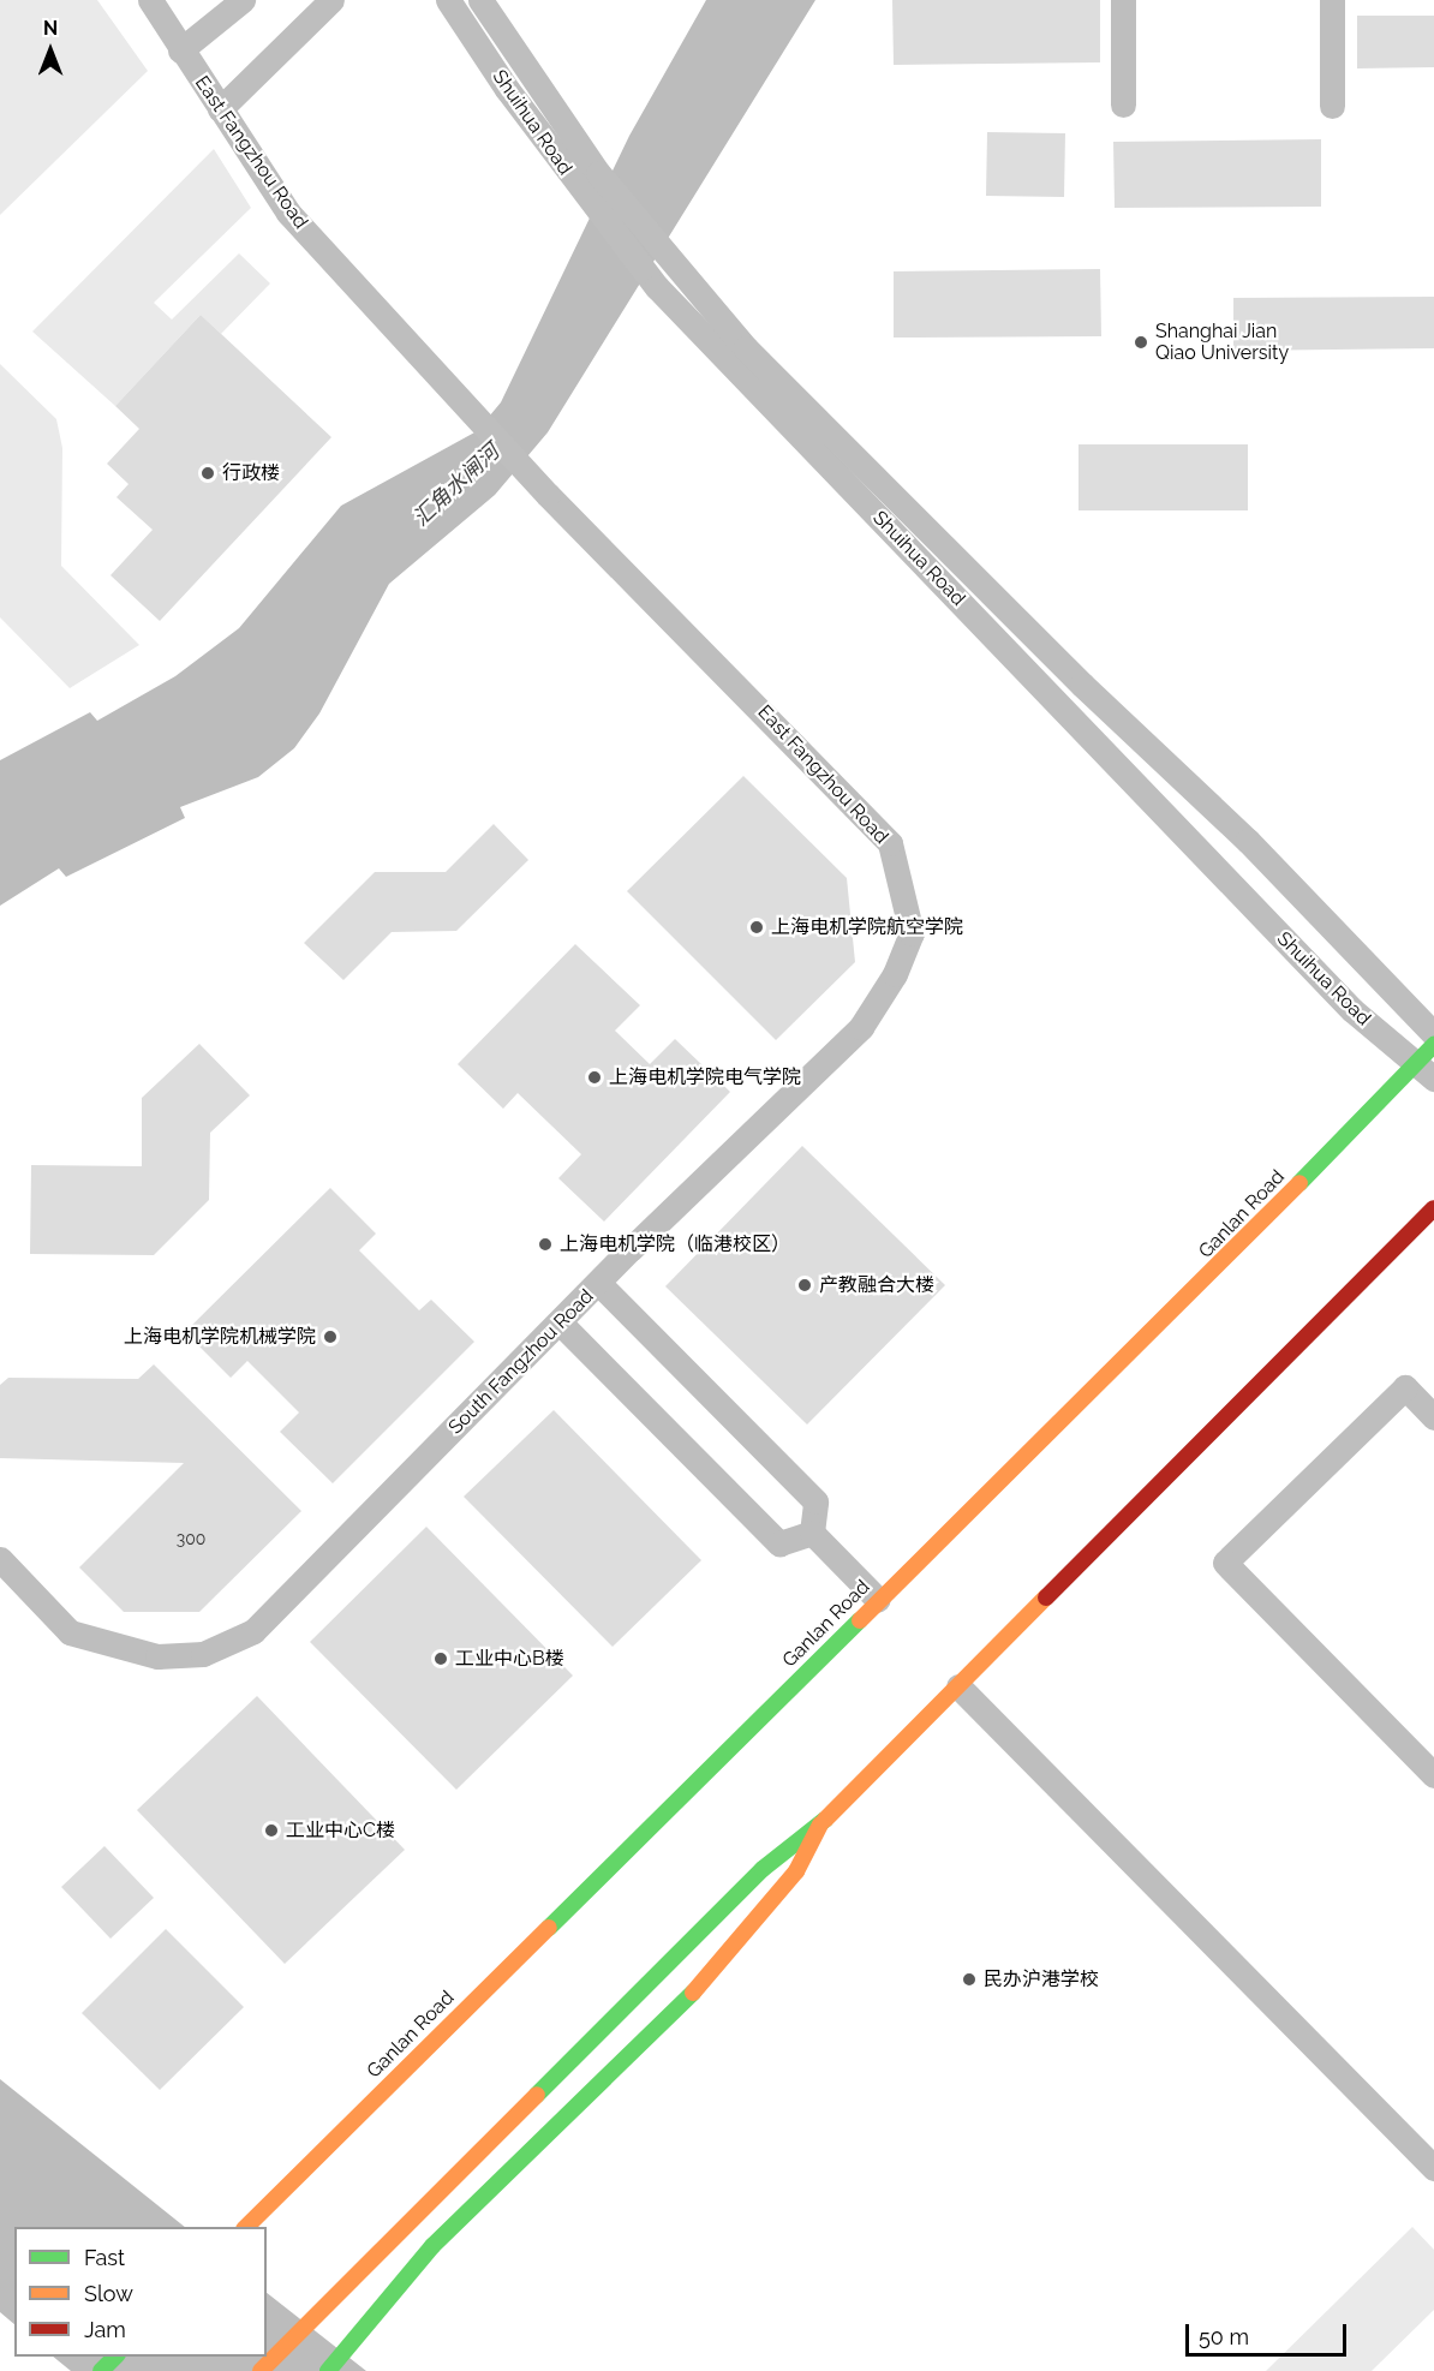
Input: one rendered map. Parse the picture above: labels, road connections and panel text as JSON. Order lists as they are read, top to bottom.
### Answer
{
  "streets": {
    "main road": ["Ganlan Road"],
    "street": ["Shuihua Road", "East Fangzhou Road", "South Fangzhou Road"]
  },
  "crossings": [
    ["Shuihua Road", "Ganlan Road"],
    ["East Fangzhou Road", "South Fangzhou Road"]
  ],
  "water": ["汇角水闸河"],
  "places": [
    "Shanghai Jian Qiao University",
    "行政楼",
    "上海电机学院航空学院",
    "上海电机学院电气学院",
    "上海电机学院（临港校区）",
    "产教融合大楼",
    "上海电机学院机械学院",
    "工业中心B楼",
    "工业中心C楼",
    "民办沪港学校"
  ],
  "house_numbers": ["300"],
  "legend": ["Fast", "Slow", "Jam"],
  "scale_bar": "50 m",
  "north": "top"
}
